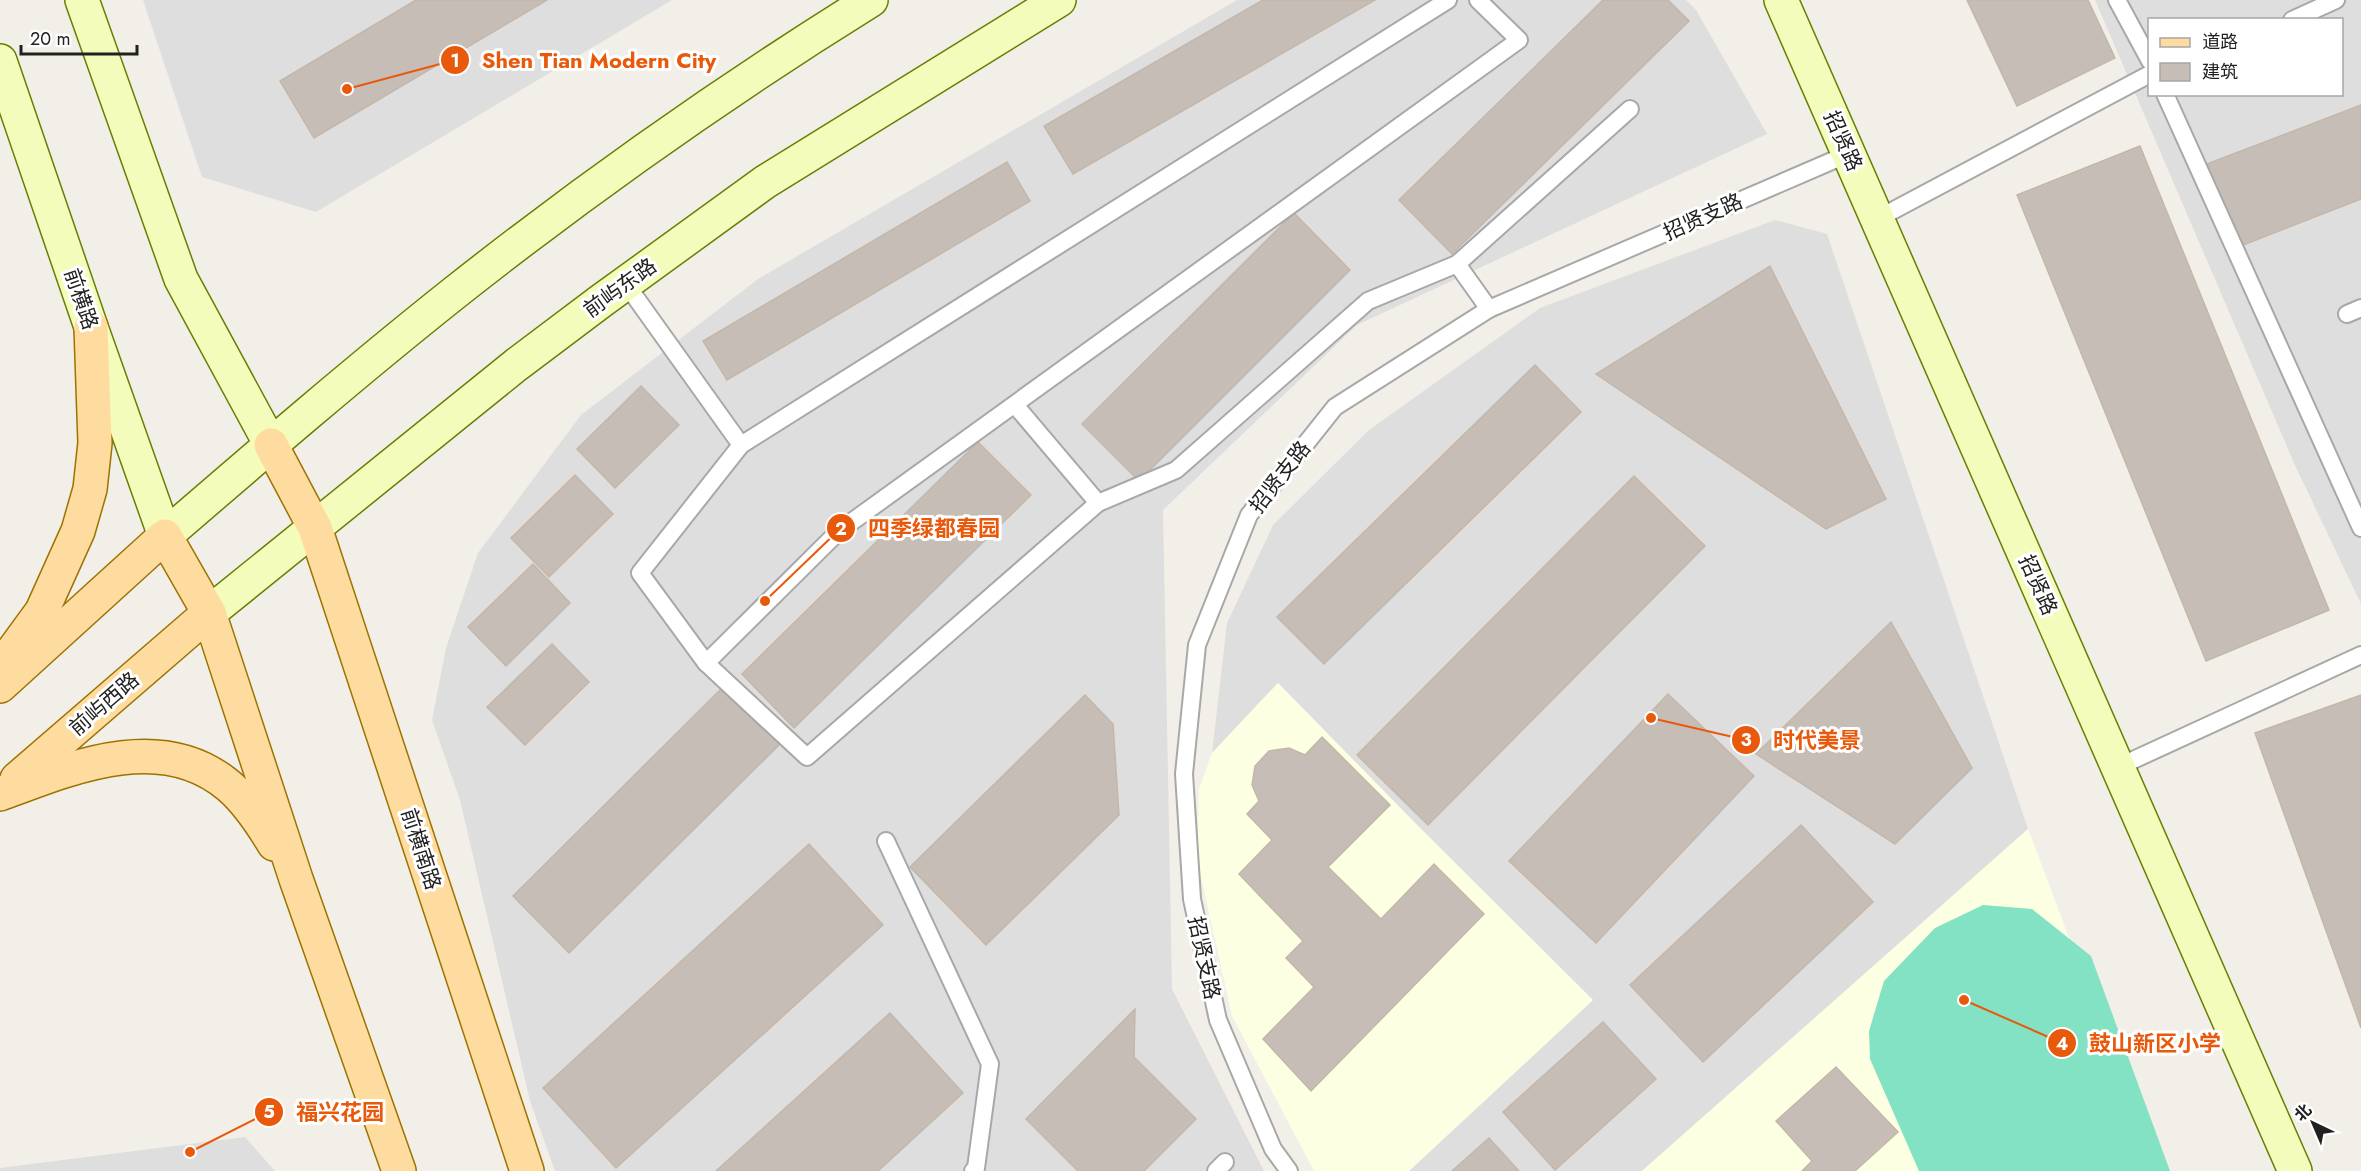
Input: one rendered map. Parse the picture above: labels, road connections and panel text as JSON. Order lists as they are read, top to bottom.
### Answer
{
  "streets": {
    "main road": [
      "招贤路",
      "前屿东路",
      "前横路",
      "前屿西路",
      "前横南路"
    ],
    "lane": ["招贤支路"]
  },
  "crossings": [
    ["招贤路", "招贤支路"],
    ["前屿东路", "前屿西路"],
    ["前屿东路", "前横南路"]
  ],
  "places": [
    "Shen Tian Modern City",
    "四季绿都春园",
    "时代美景",
    "鼓山新区小学",
    "福兴花园"
  ],
  "legend": ["道路", "建筑"],
  "scale_bar": "20 m",
  "north": "top left"
}
